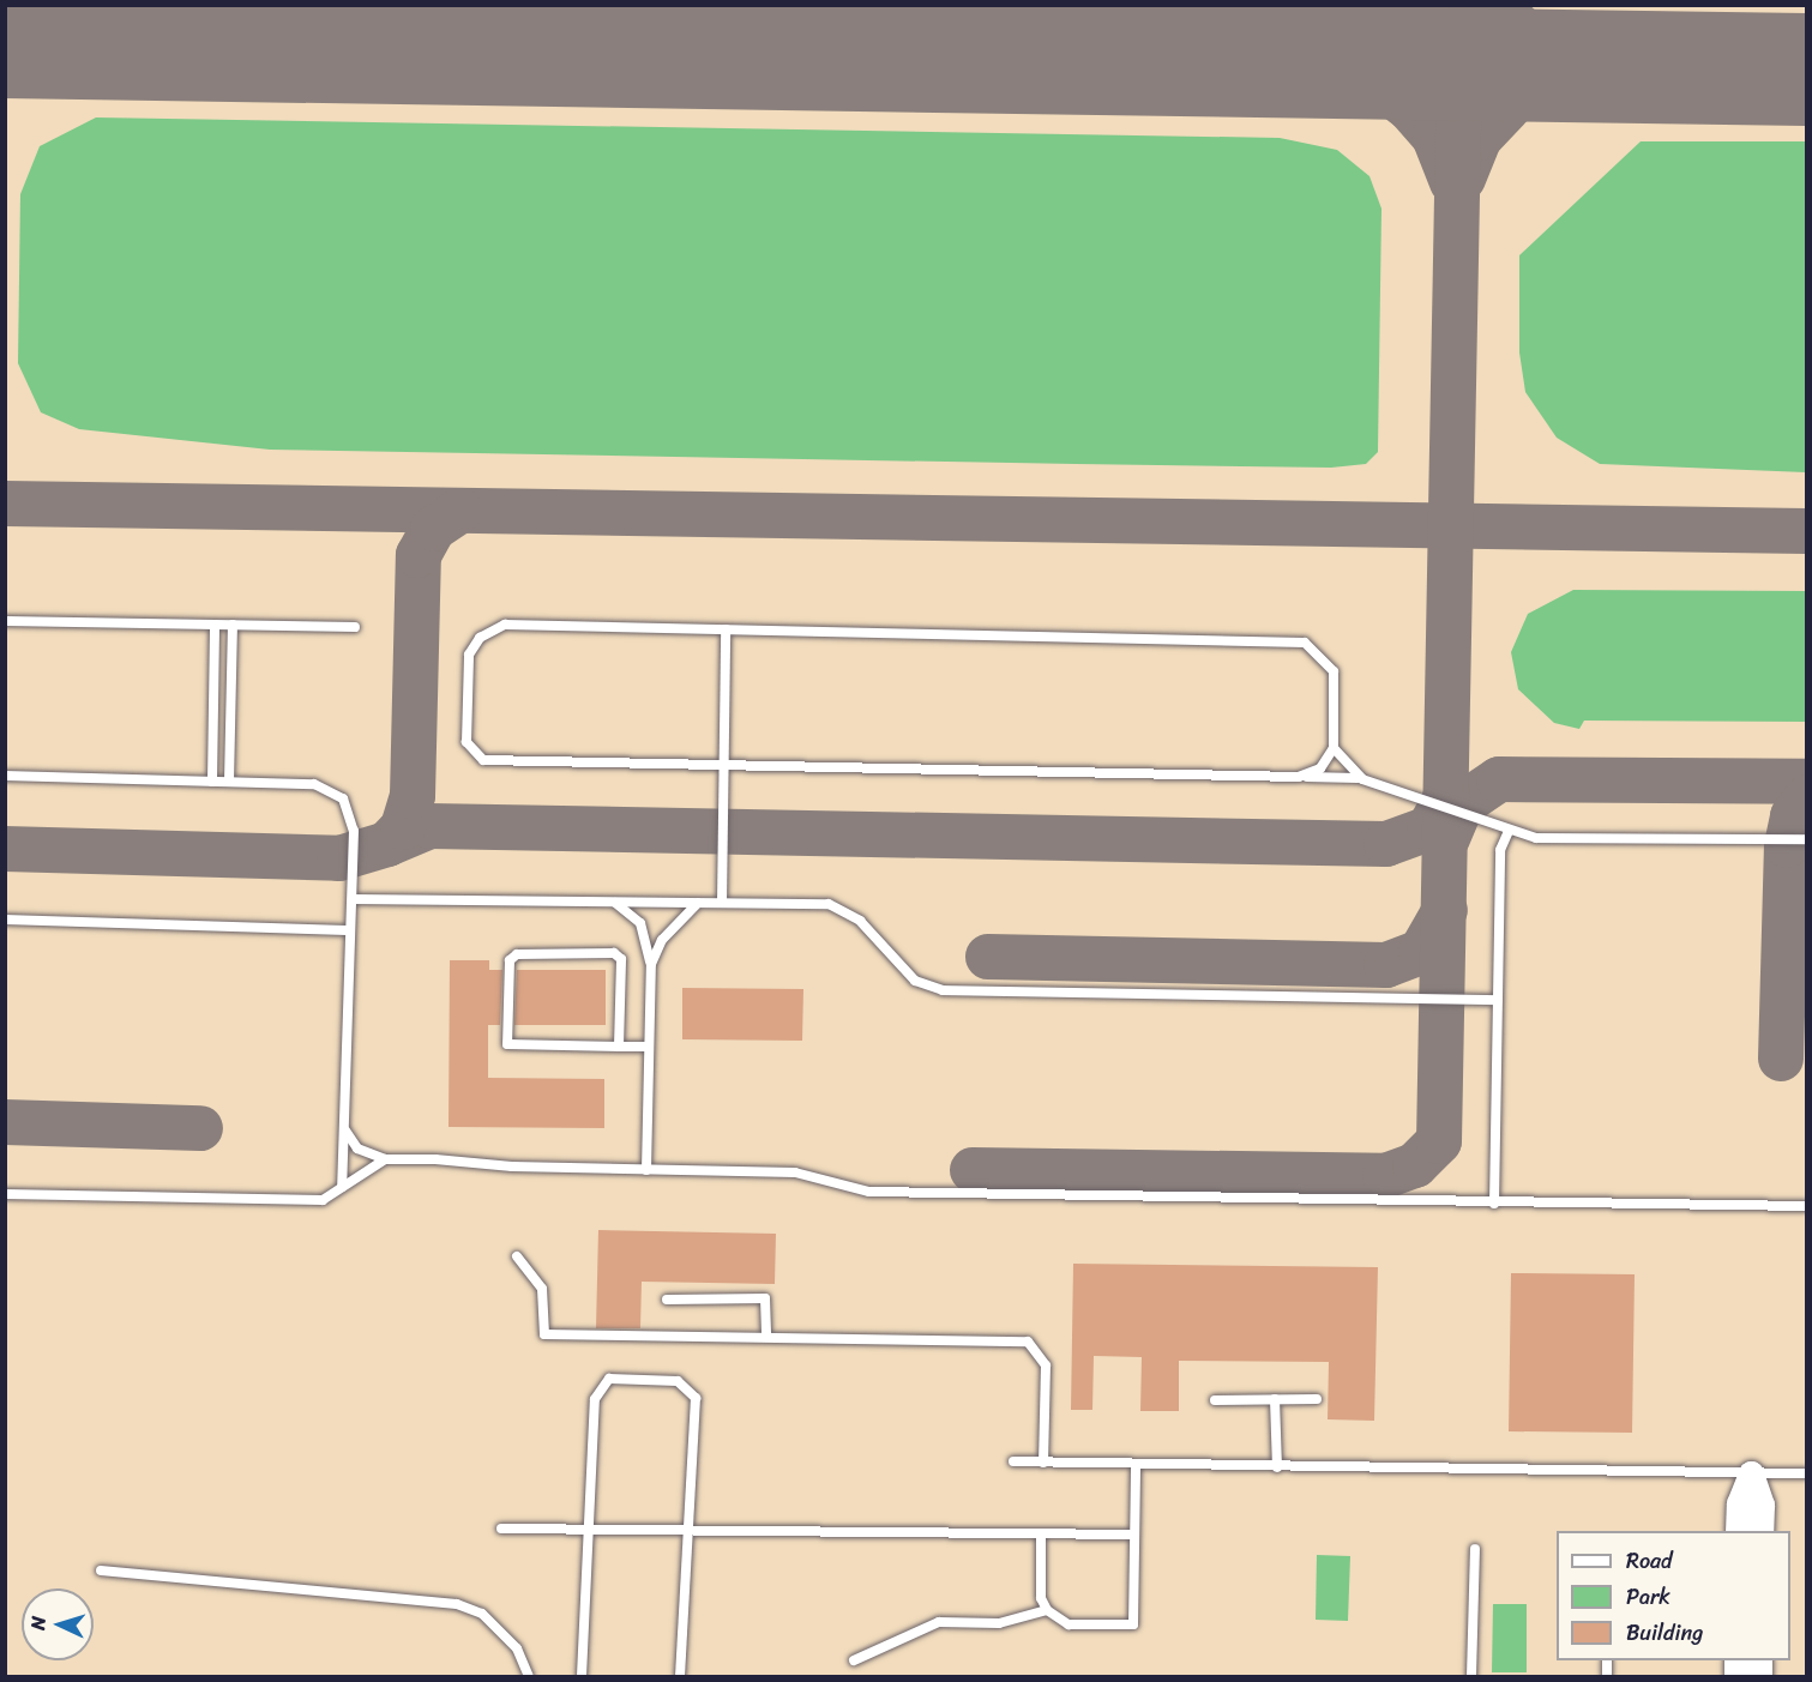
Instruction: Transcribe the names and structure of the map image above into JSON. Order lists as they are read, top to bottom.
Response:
{
  "legend": ["Road", "Park", "Building"],
  "north": "left"
}
